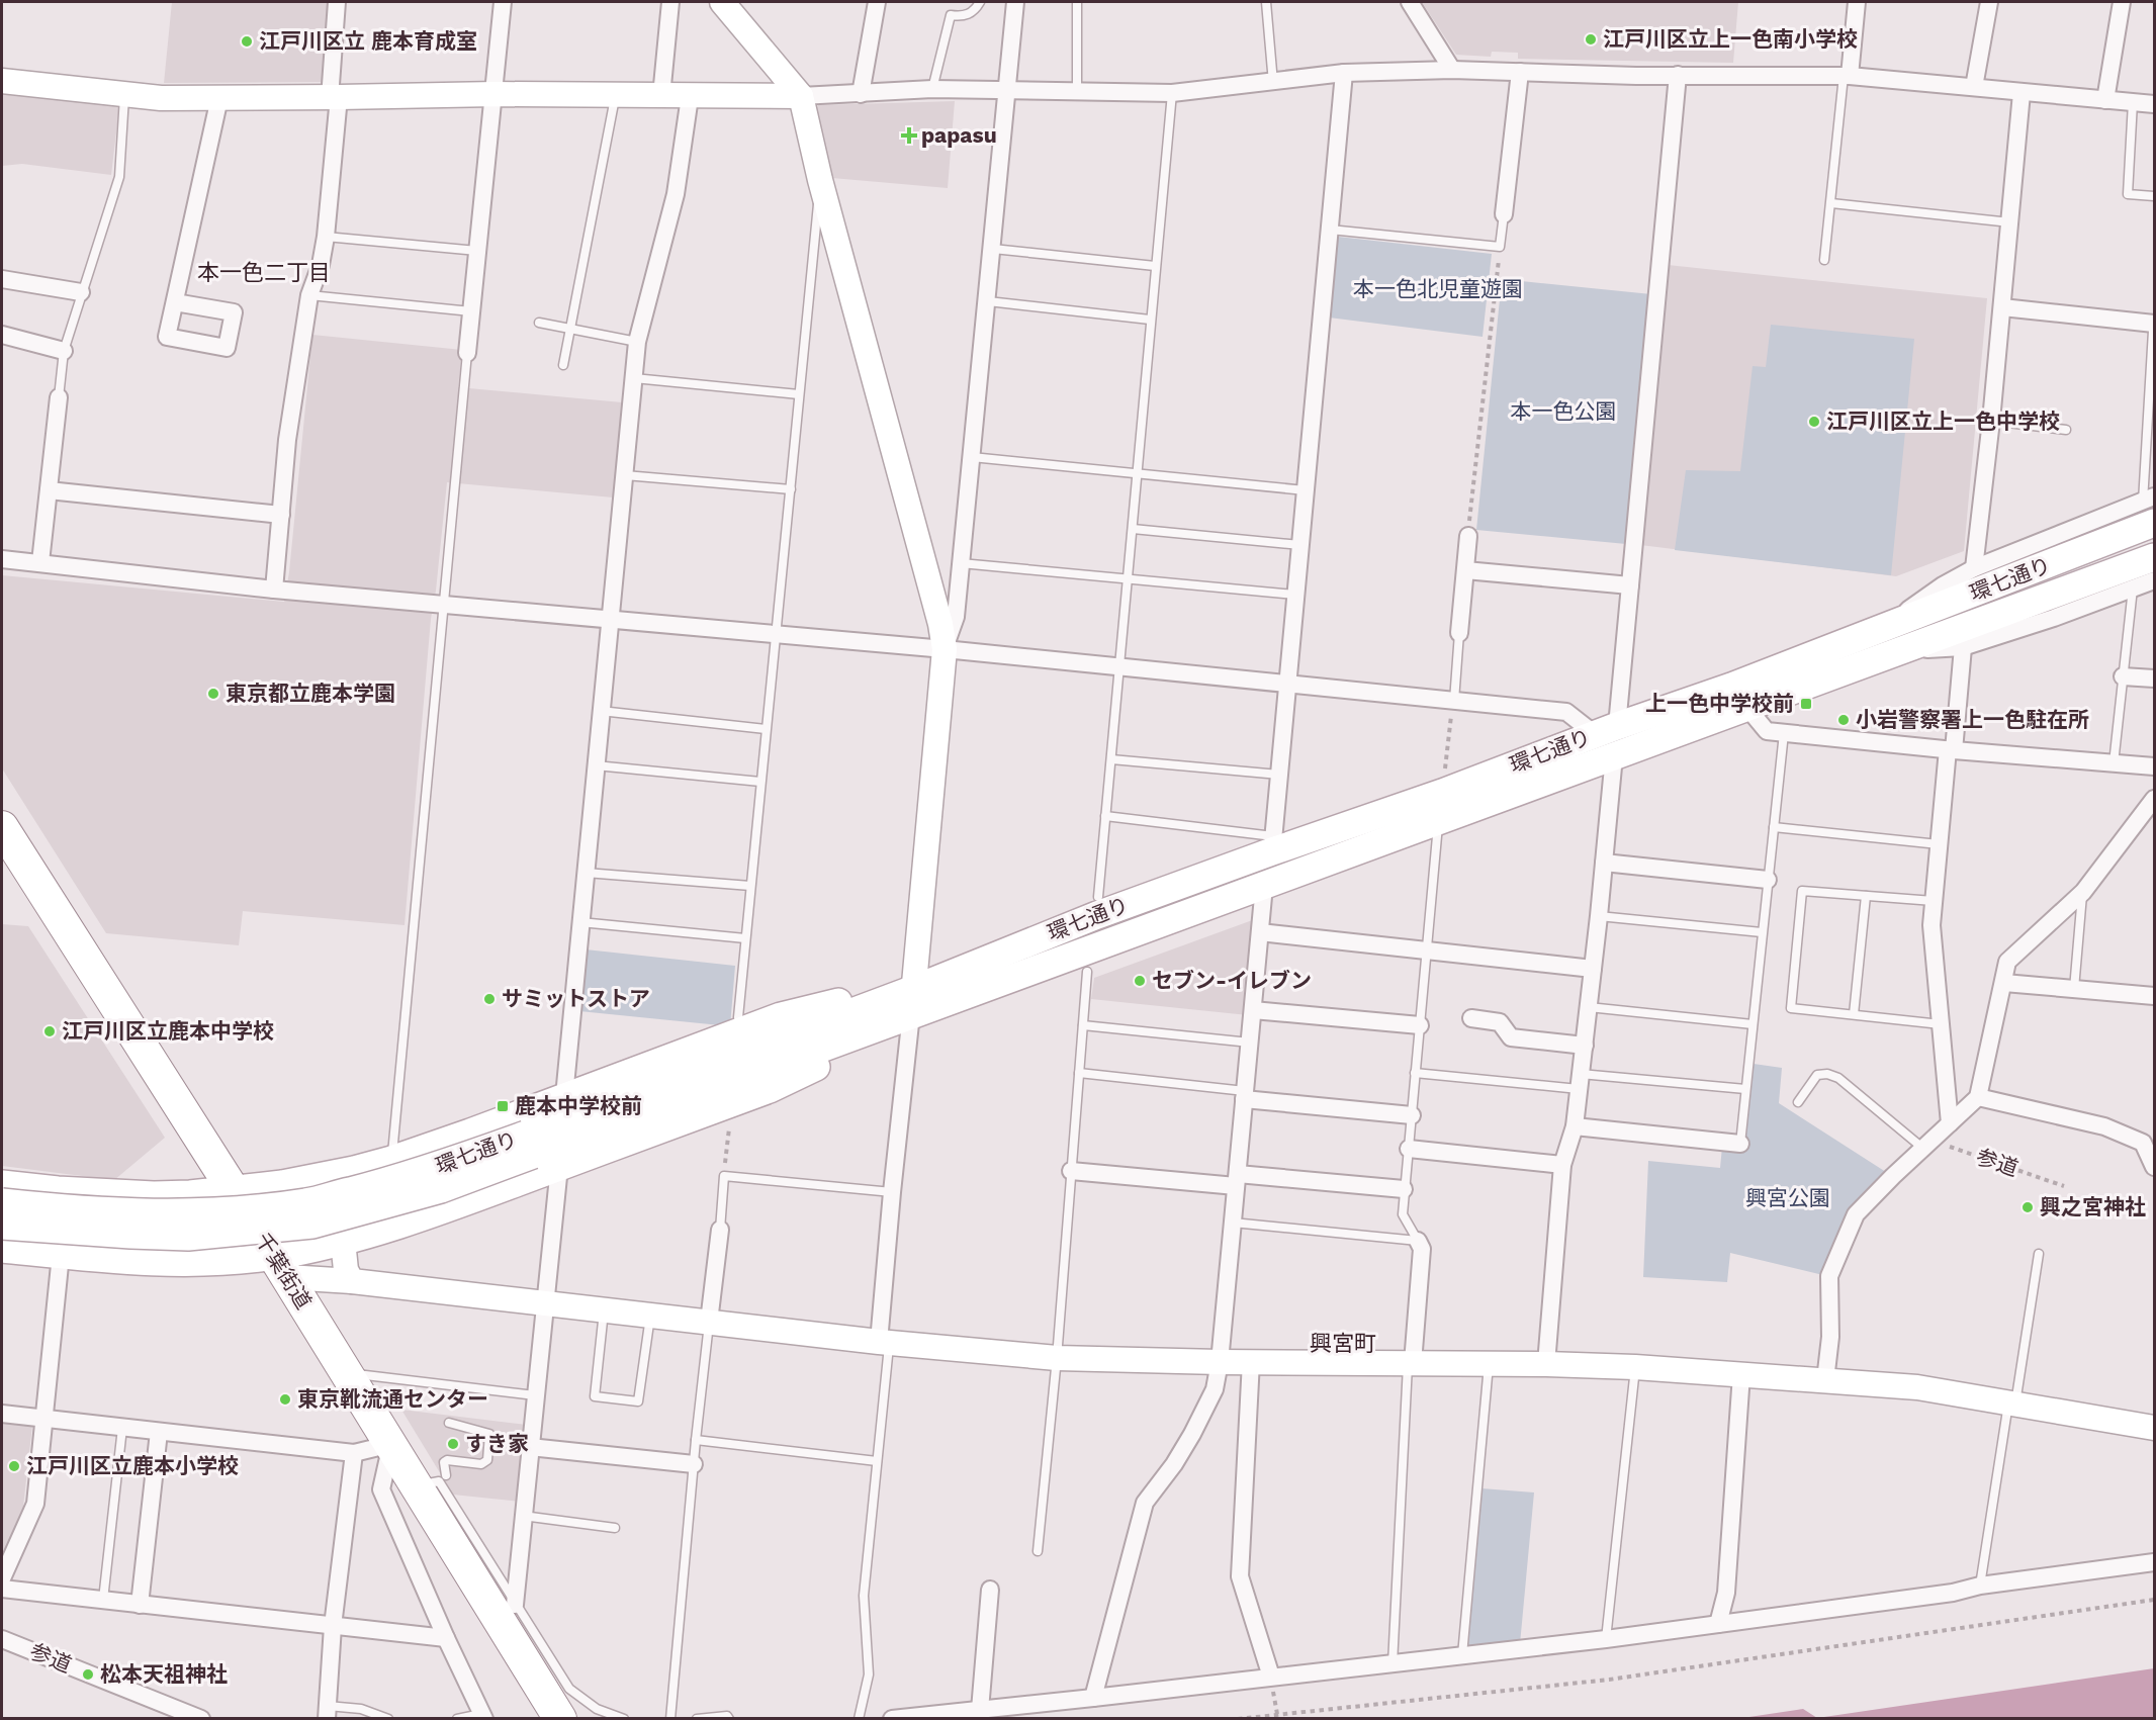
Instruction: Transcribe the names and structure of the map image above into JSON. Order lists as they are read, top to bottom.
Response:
{
  "streets": {
    "highway": ["千葉街道"],
    "main road": ["環七通り"],
    "street": ["参道"]
  },
  "districts": ["本一色二丁目", "興宮町"],
  "parks": ["本一色北児童遊園", "本一色公園", "興宮公園"],
  "places": {
    "other": [
      "江戸川区立上一色南小学校",
      "江戸川区立 鹿本育成室",
      "江戸川区立上一色中学校",
      "東京都立鹿本学園",
      "小岩警察署上一色駐在所",
      "セブン-イレブン",
      "サミットストア",
      "江戸川区立鹿本中学校",
      "興之宮神社",
      "東京靴流通センター",
      "すき家",
      "江戸川区立鹿本小学校",
      "松本天祖神社"
    ],
    "health": ["papasu"],
    "transit": ["上一色中学校前", "鹿本中学校前"]
  }
}
